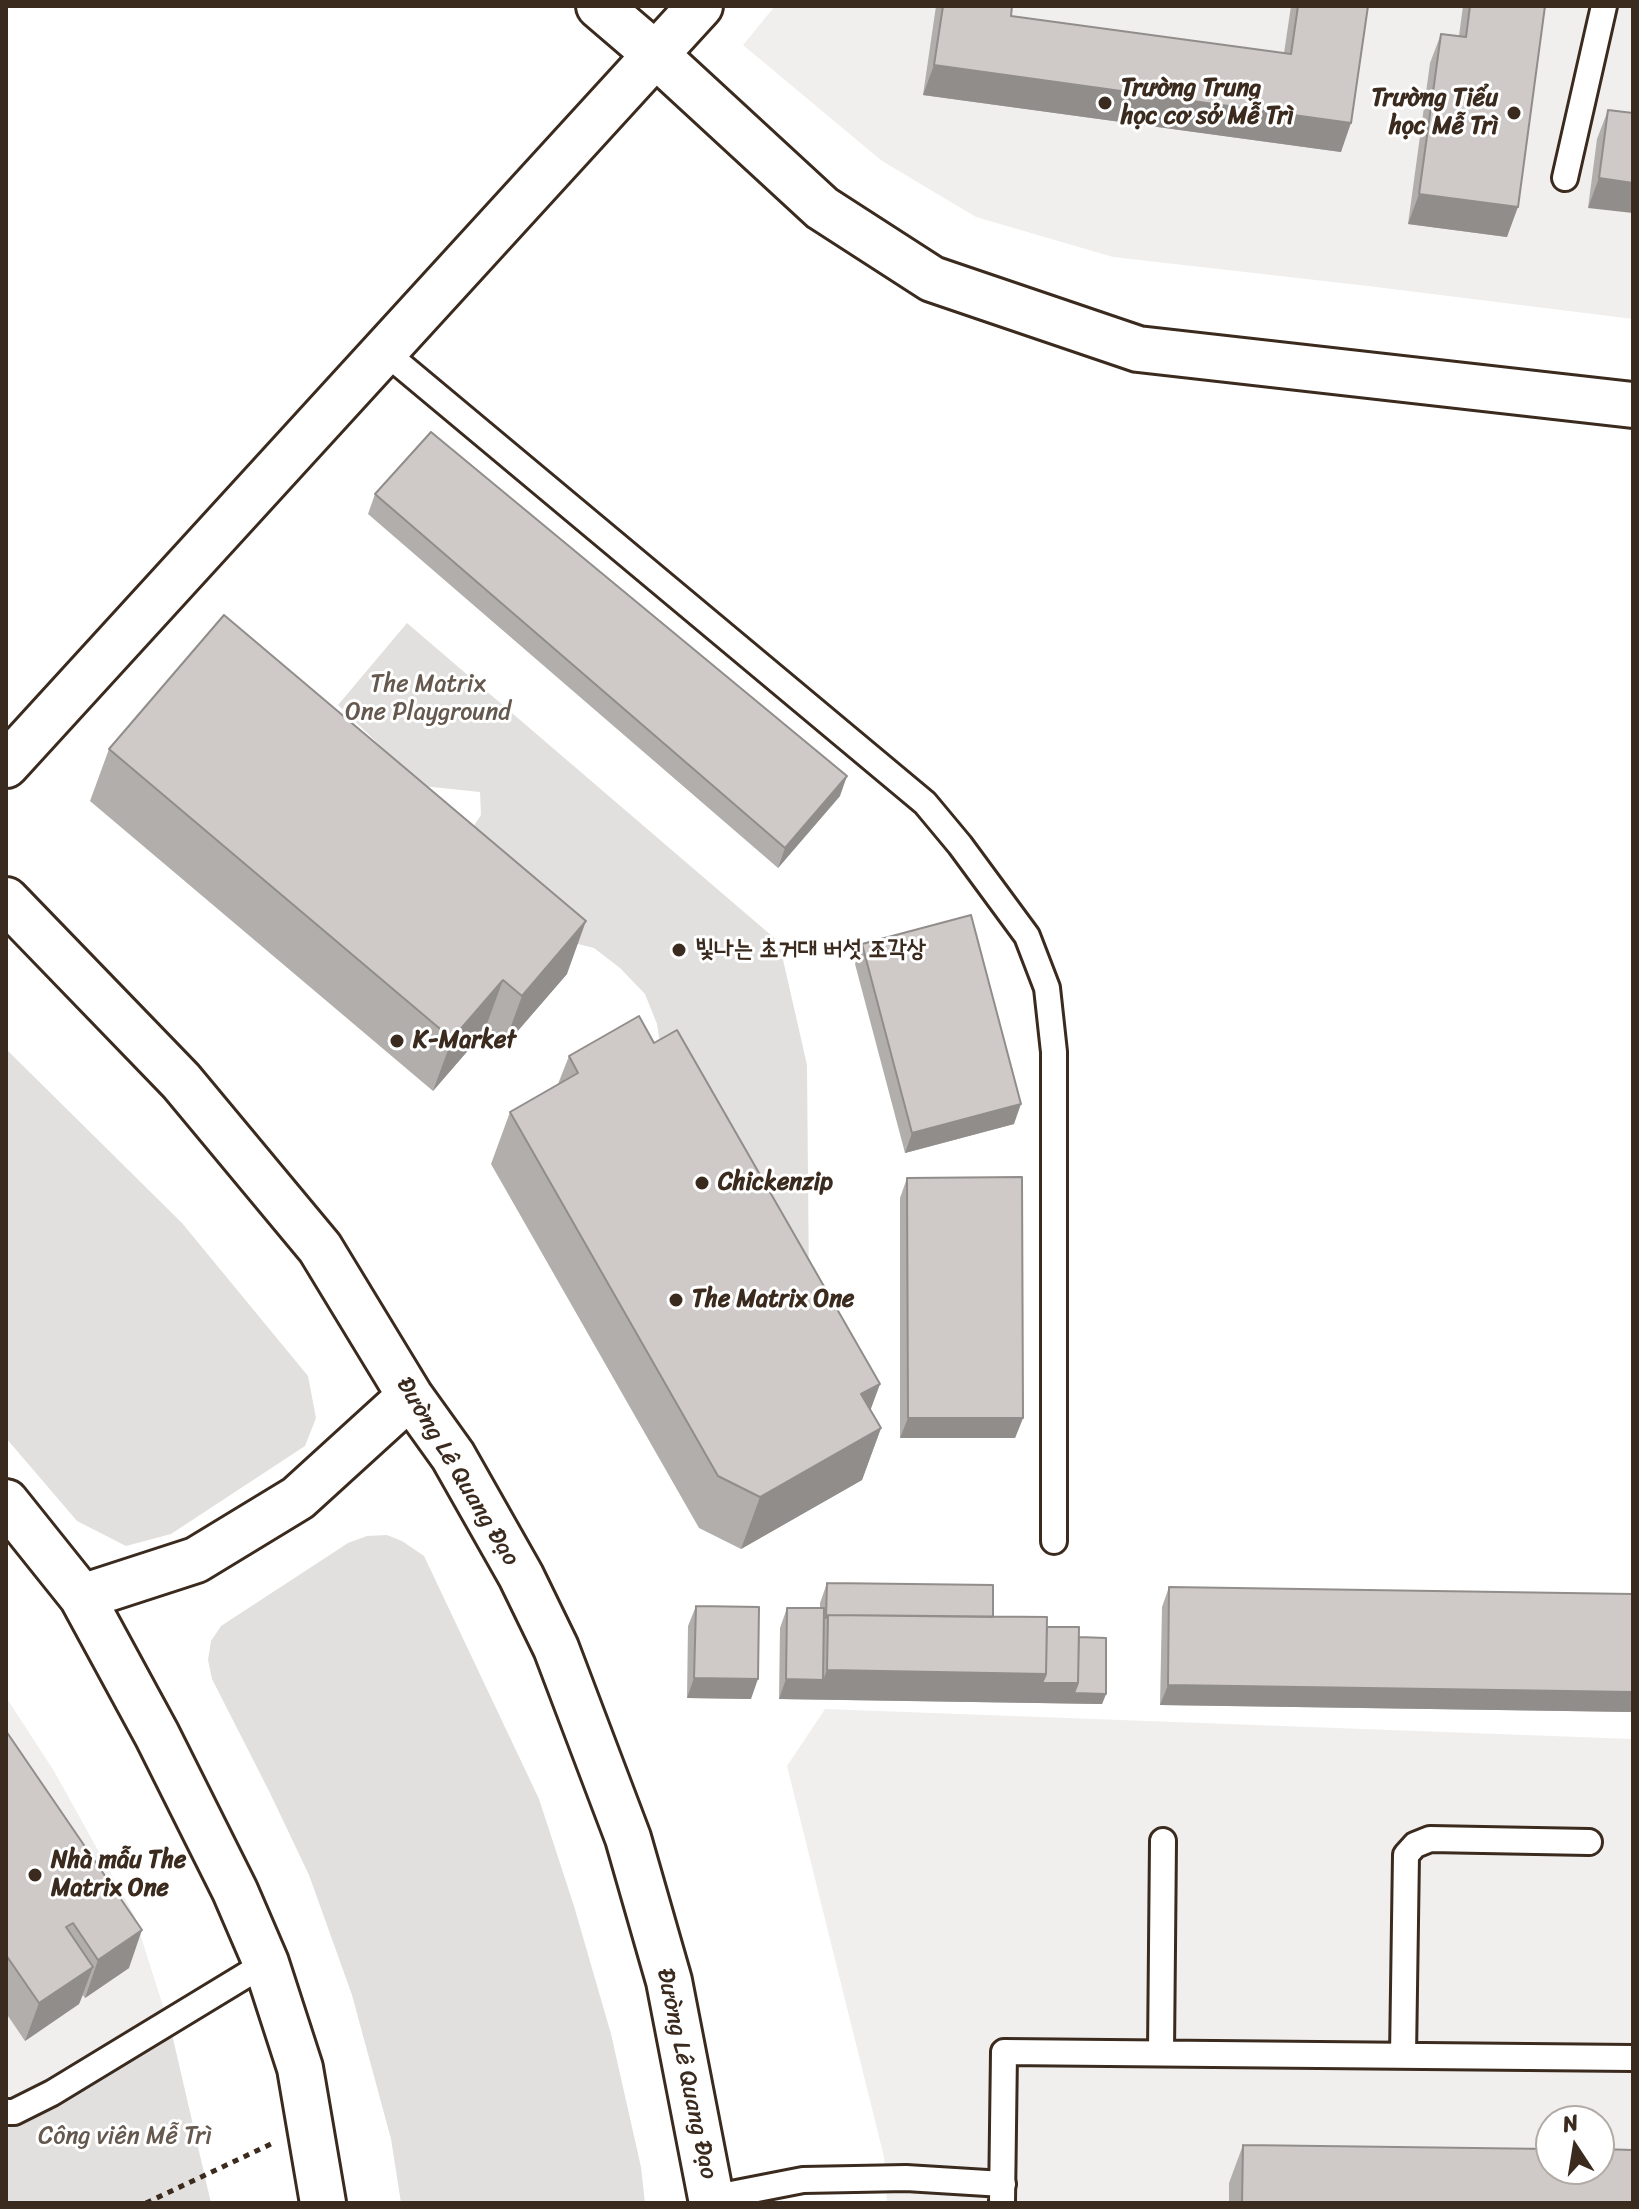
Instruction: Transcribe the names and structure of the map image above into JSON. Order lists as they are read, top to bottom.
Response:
{
  "streets": {
    "main road": ["Đường Lê Quang Đạo"]
  },
  "parks": ["The Matrix One Playground", "Công viên Mễ Trì"],
  "places": [
    "Trường Trung học cơ sở Mễ Trì",
    "Trường Tiểu học Mễ Trì",
    "빛나는 초거대 버섯 조각상",
    "K-Market",
    "Chickenzip",
    "The Matrix One",
    "Nhà mẫu The Matrix One"
  ],
  "north": "top"
}
